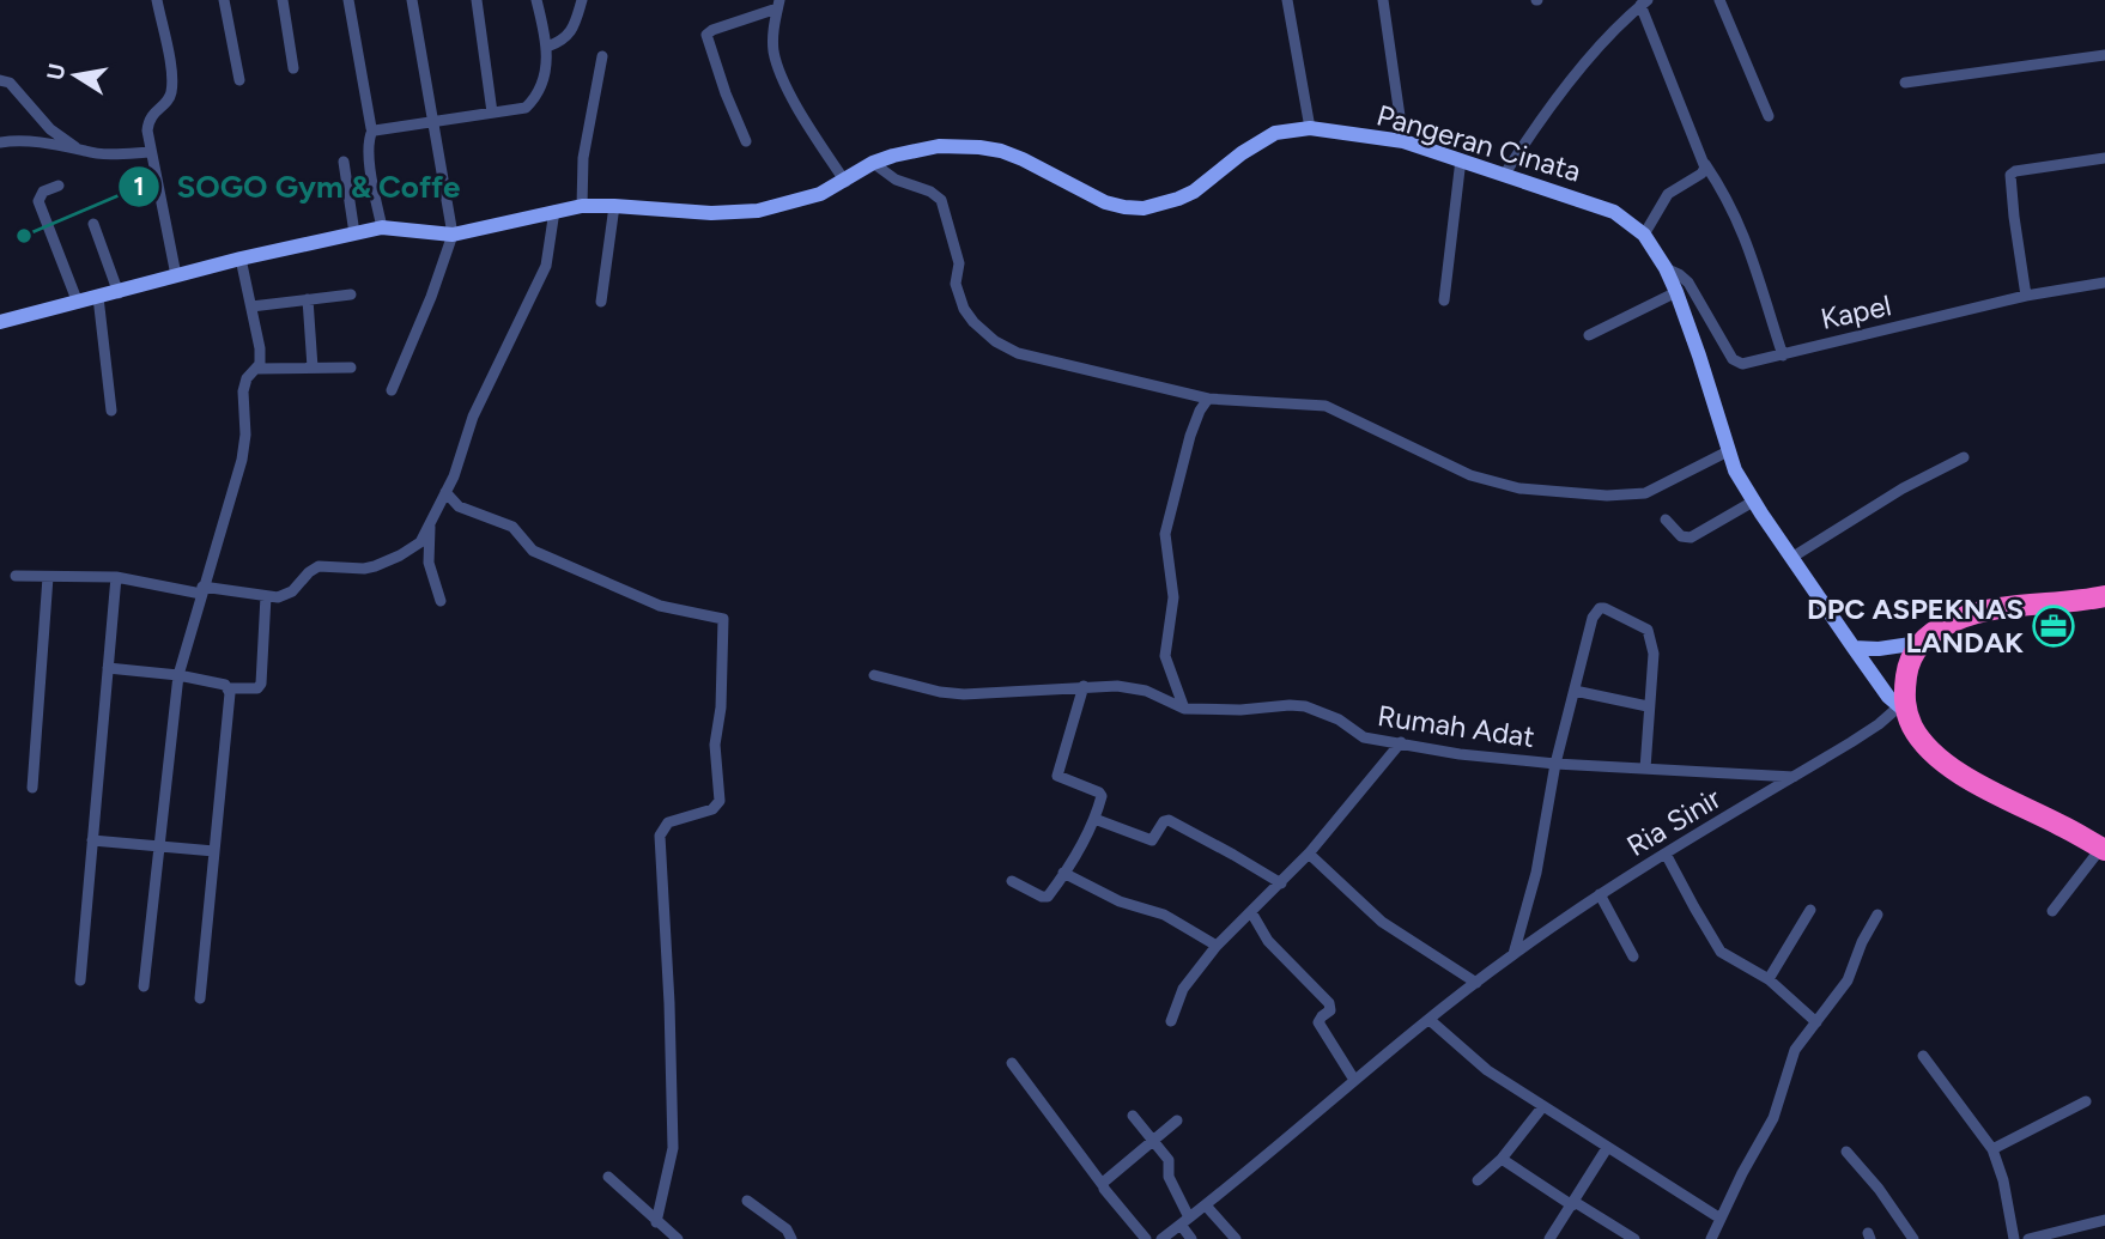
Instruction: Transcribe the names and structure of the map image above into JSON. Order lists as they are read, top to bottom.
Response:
{
  "streets": {
    "street": [
      "Pangeran Cinata",
      "Kapel",
      "Rumah Adat",
      "Ria Sinir"
    ]
  },
  "crossings": [
    ["Pangeran Cinata", "Kapel"],
    ["Pangeran Cinata", "Ria Sinir"],
    ["Rumah Adat", "Ria Sinir"]
  ],
  "places": {
    "other": ["SOGO Gym & Coffe"],
    "office": ["DPC ASPEKNAS LANDAK"]
  },
  "north": "left"
}
